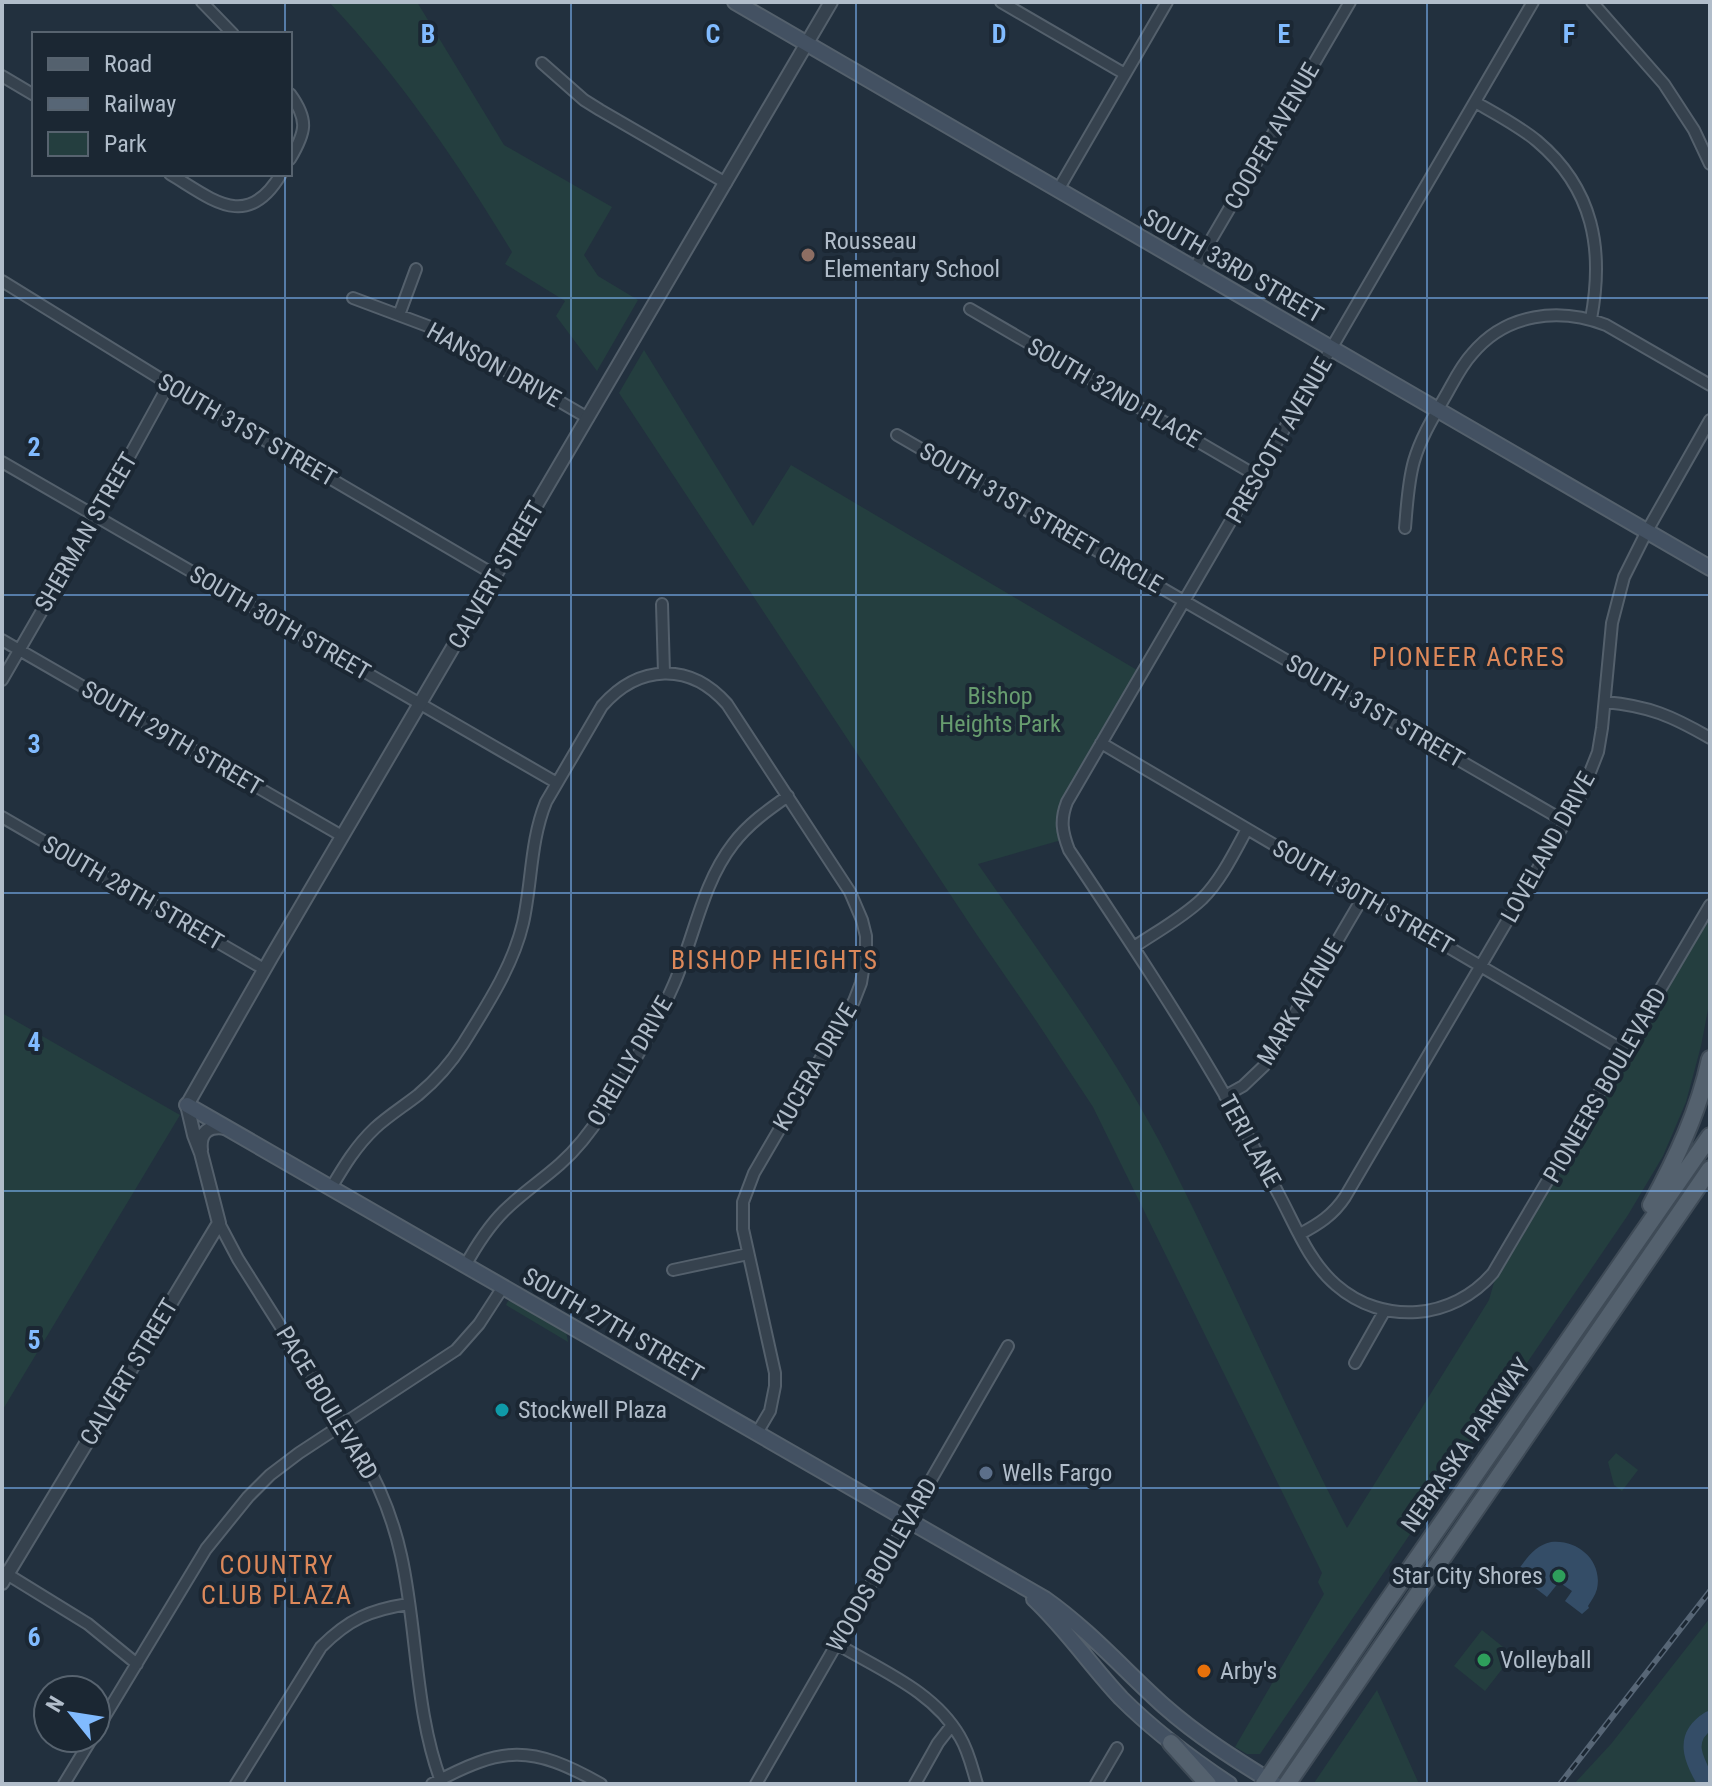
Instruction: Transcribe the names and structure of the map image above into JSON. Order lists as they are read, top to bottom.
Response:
{
  "streets": {
    "main road": ["SOUTH 33RD STREET", "SOUTH 27TH STREET", "NEBRASKA PARKWAY"],
    "street": [
      "COOPER AVENUE",
      "HANSON DRIVE",
      "SOUTH 32ND PLACE",
      "SOUTH 31ST STREET",
      "PRESCOTT AVENUE",
      "SOUTH 31ST STREET CIRCLE",
      "SHERMAN STREET",
      "CALVERT STREET",
      "SOUTH 30TH STREET",
      "SOUTH 29TH STREET",
      "LOVELAND DRIVE",
      "SOUTH 28TH STREET",
      "MARK AVENUE",
      "O'REILLY DRIVE",
      "KUCERA DRIVE",
      "PIONEERS BOULEVARD",
      "TERI LANE",
      "PACE BOULEVARD",
      "WOODS BOULEVARD"
    ]
  },
  "crossings": [
    ["COOPER AVENUE", "SOUTH 33RD STREET"],
    ["SOUTH 33RD STREET", "PRESCOTT AVENUE"],
    ["SOUTH 33RD STREET", "CALVERT STREET"],
    ["SOUTH 33RD STREET", "LOVELAND DRIVE"],
    ["HANSON DRIVE", "CALVERT STREET"],
    ["SOUTH 32ND PLACE", "PRESCOTT AVENUE"],
    ["SOUTH 31ST STREET", "PRESCOTT AVENUE"],
    ["SOUTH 31ST STREET", "SOUTH 31ST STREET CIRCLE"],
    ["SOUTH 31ST STREET", "SHERMAN STREET"],
    ["SOUTH 31ST STREET", "CALVERT STREET"],
    ["SOUTH 31ST STREET", "LOVELAND DRIVE"],
    ["PRESCOTT AVENUE", "SOUTH 31ST STREET CIRCLE"],
    ["PRESCOTT AVENUE", "SOUTH 30TH STREET"],
    ["PRESCOTT AVENUE", "TERI LANE"],
    ["SHERMAN STREET", "SOUTH 30TH STREET"],
    ["SHERMAN STREET", "SOUTH 29TH STREET"],
    ["CALVERT STREET", "SOUTH 30TH STREET"],
    ["CALVERT STREET", "SOUTH 29TH STREET"],
    ["CALVERT STREET", "SOUTH 28TH STREET"],
    ["CALVERT STREET", "SOUTH 27TH STREET"],
    ["CALVERT STREET", "PACE BOULEVARD"],
    ["SOUTH 30TH STREET", "LOVELAND DRIVE"],
    ["SOUTH 30TH STREET", "MARK AVENUE"],
    ["SOUTH 30TH STREET", "PIONEERS BOULEVARD"],
    ["LOVELAND DRIVE", "TERI LANE"],
    ["MARK AVENUE", "TERI LANE"],
    ["O'REILLY DRIVE", "KUCERA DRIVE"],
    ["O'REILLY DRIVE", "SOUTH 27TH STREET"],
    ["KUCERA DRIVE", "SOUTH 27TH STREET"],
    ["PIONEERS BOULEVARD", "TERI LANE"],
    ["SOUTH 27TH STREET", "NEBRASKA PARKWAY"],
    ["SOUTH 27TH STREET", "WOODS BOULEVARD"]
  ],
  "districts": ["PIONEER ACRES", "BISHOP HEIGHTS", "COUNTRY CLUB PLAZA"],
  "parks": ["Bishop Heights Park"],
  "places": [
    "Rousseau Elementary School",
    "Stockwell Plaza",
    "Wells Fargo",
    "Star City Shores",
    "Volleyball",
    "Arby's"
  ],
  "legend": ["Road", "Railway", "Park"],
  "north": "top left",
  "grid": {
    "columns": [
      "B",
      "C",
      "D",
      "E",
      "F"
    ],
    "rows": [
      "2",
      "3",
      "4",
      "5",
      "6"
    ]
  }
}
